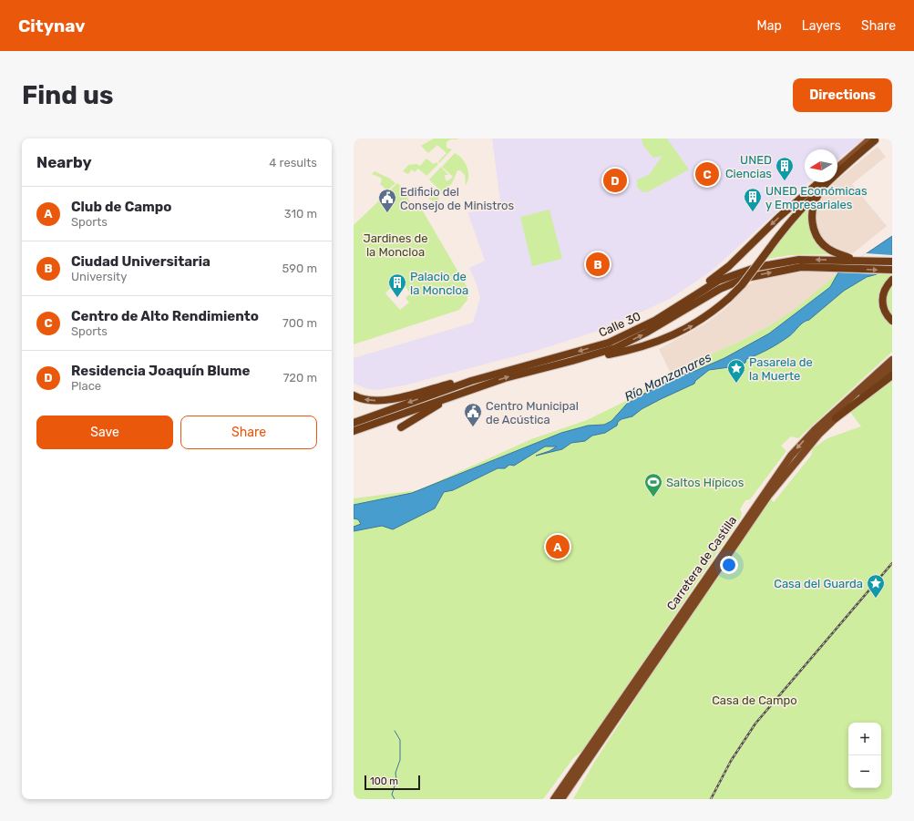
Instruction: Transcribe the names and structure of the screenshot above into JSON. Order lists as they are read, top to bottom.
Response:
{
  "streets": {
    "highway": ["Calle 30", "Carretera de Castilla"]
  },
  "water": ["Río Manzanares"],
  "parks": ["Jardines de la Moncloa", "Casa de Campo"],
  "places": {
    "building": ["UNED Ciencias", "UNED Económicas y Empresariales", "Palacio de la Moncloa"],
    "public building": ["Edificio del Consejo de Ministros", "Centro Municipal de Acústica"],
    "place": ["Pasarela de la Muerte", "Casa del Guarda"],
    "sports": ["Saltos Hípicos"]
  },
  "scale_bar": "100 m",
  "north": "left",
  "page": {
    "header": "Citynav",
    "nav": ["Map", "Layers", "Share"],
    "buttons": [
      "Directions",
      ["Save", "Share"]
    ],
    "title": "Find us",
    "heading": ["Nearby", "4 results"],
    "pins": [
      "C",
      "D",
      "B",
      "A"
    ],
    "list": [
      {
        "mark": "A",
        "name": "Club de Campo",
        "note": "Sports",
        "value": "310 m"
      },
      {
        "mark": "B",
        "name": "Ciudad Universitaria",
        "note": "University",
        "value": "590 m"
      },
      {
        "mark": "C",
        "name": "Centro de Alto Rendimiento",
        "note": "Sports",
        "value": "700 m"
      },
      {
        "mark": "D",
        "name": "Residencia Joaquín Blume",
        "note": "Place",
        "value": "720 m"
      }
    ],
    "map_buttons": ["+", "−"],
    "scale": "100 m"
  }
}
